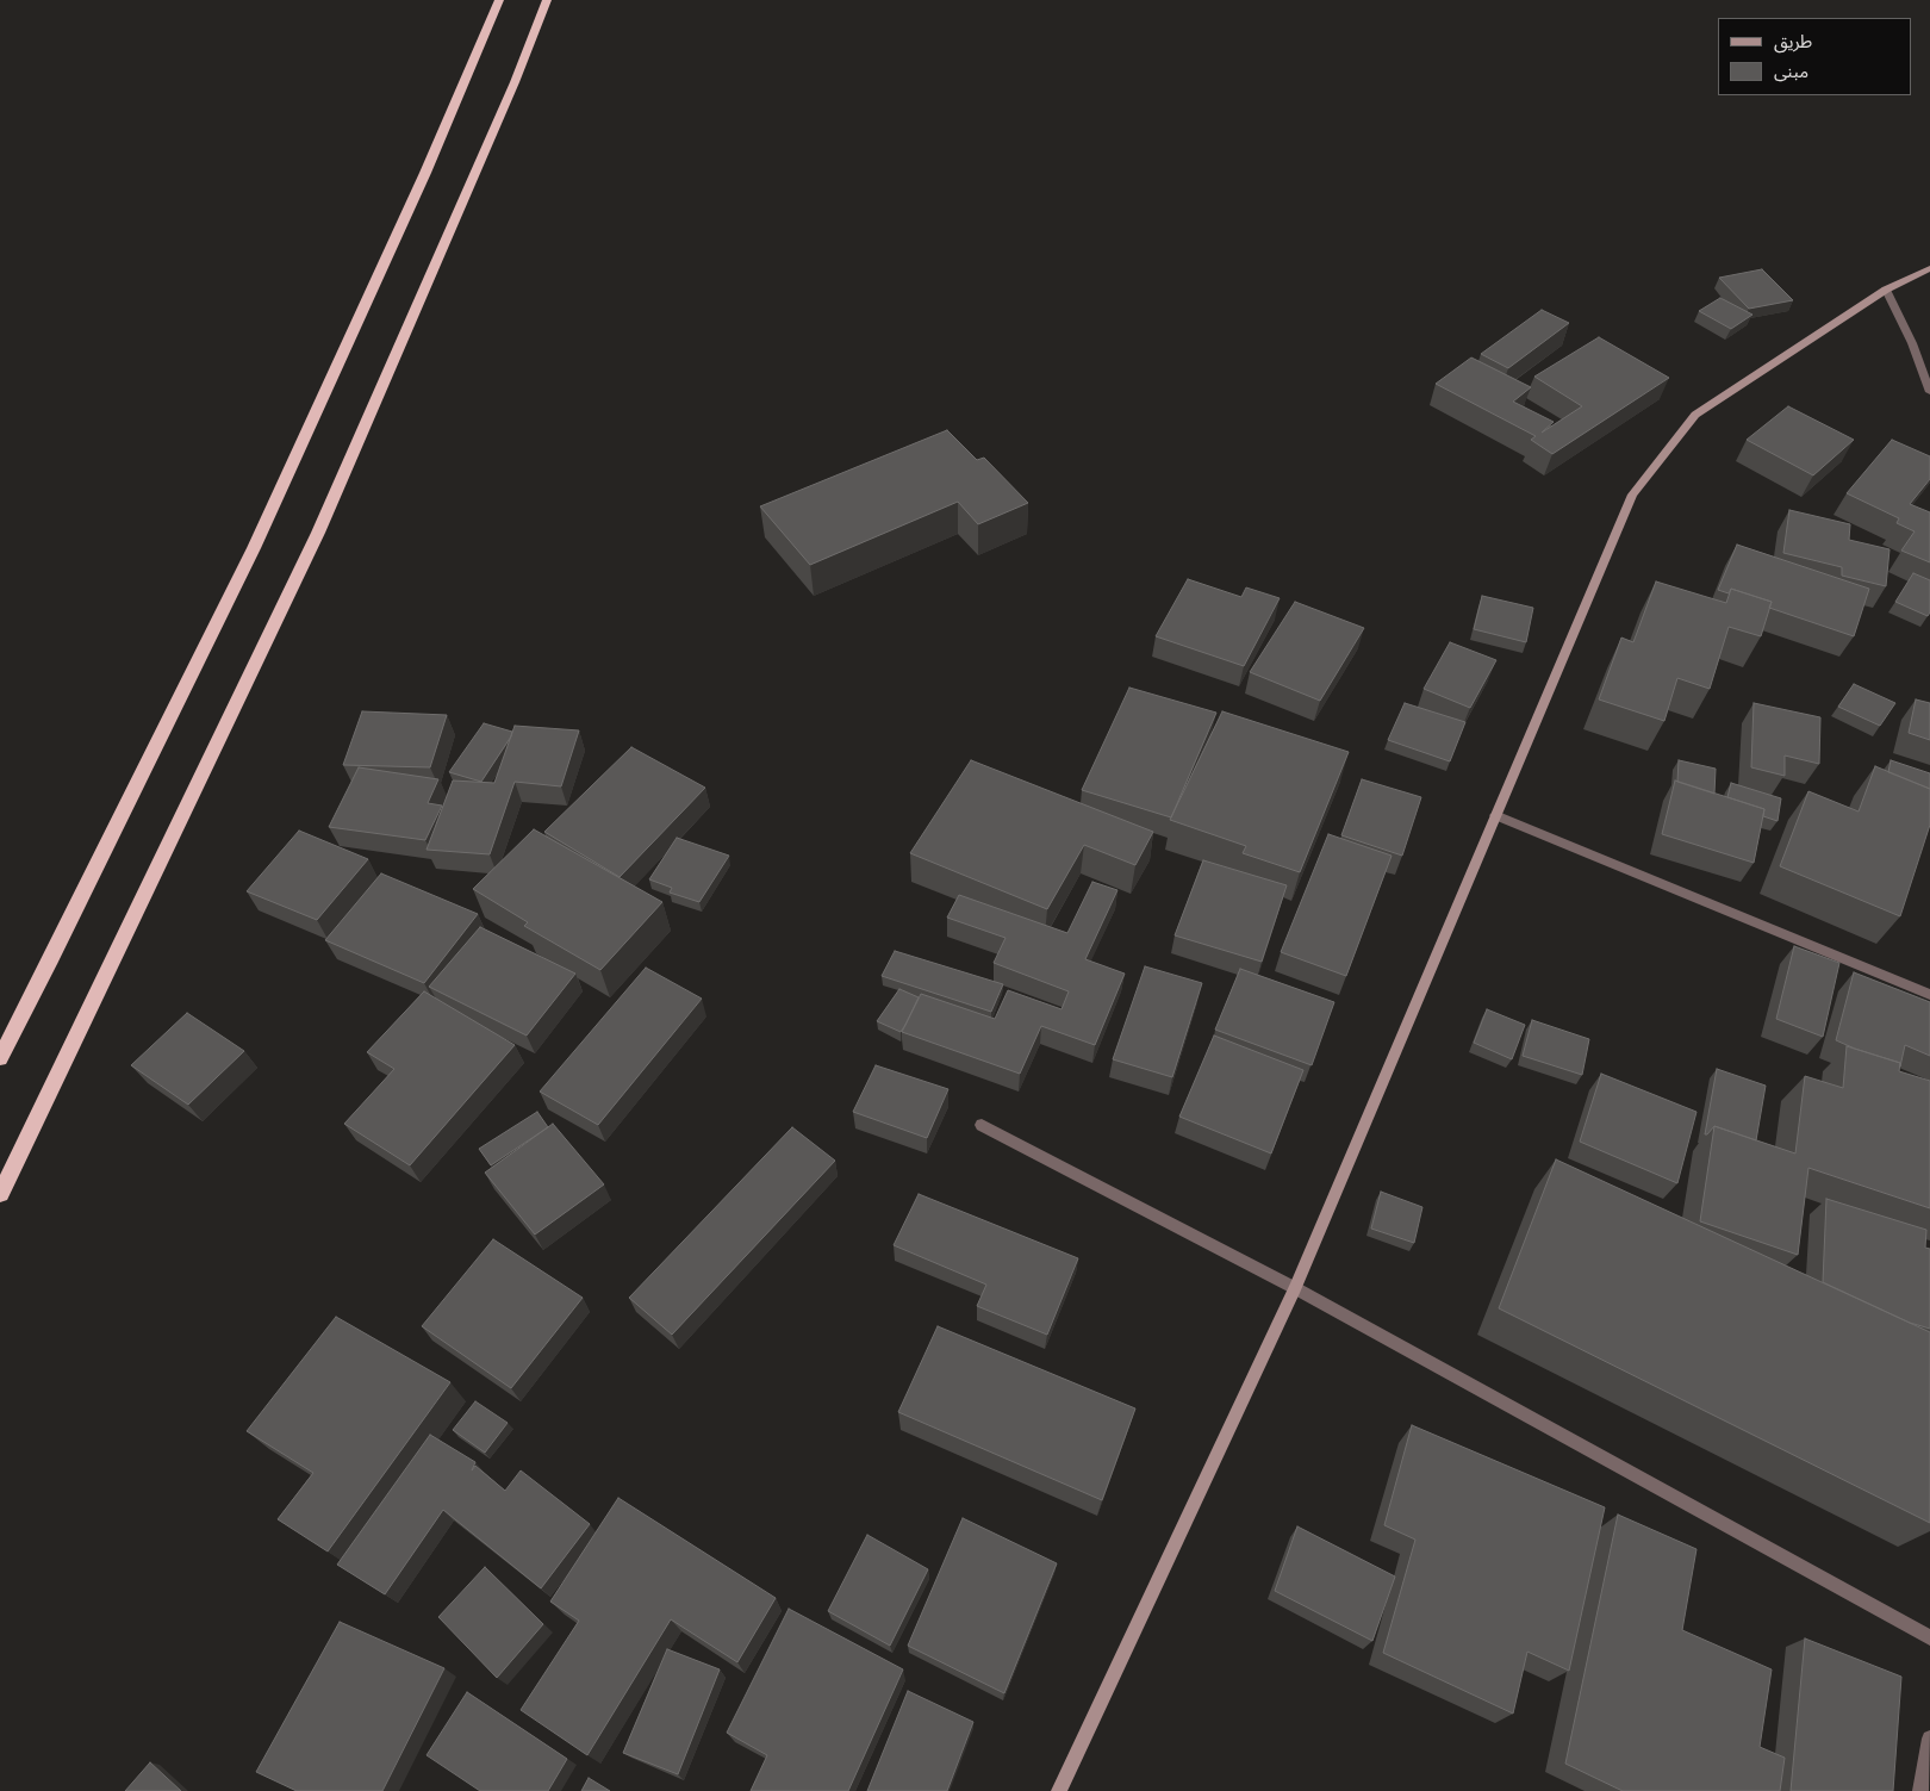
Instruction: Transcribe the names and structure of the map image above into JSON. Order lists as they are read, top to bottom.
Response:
{
  "legend": ["طريق", "مبنى"]
}
